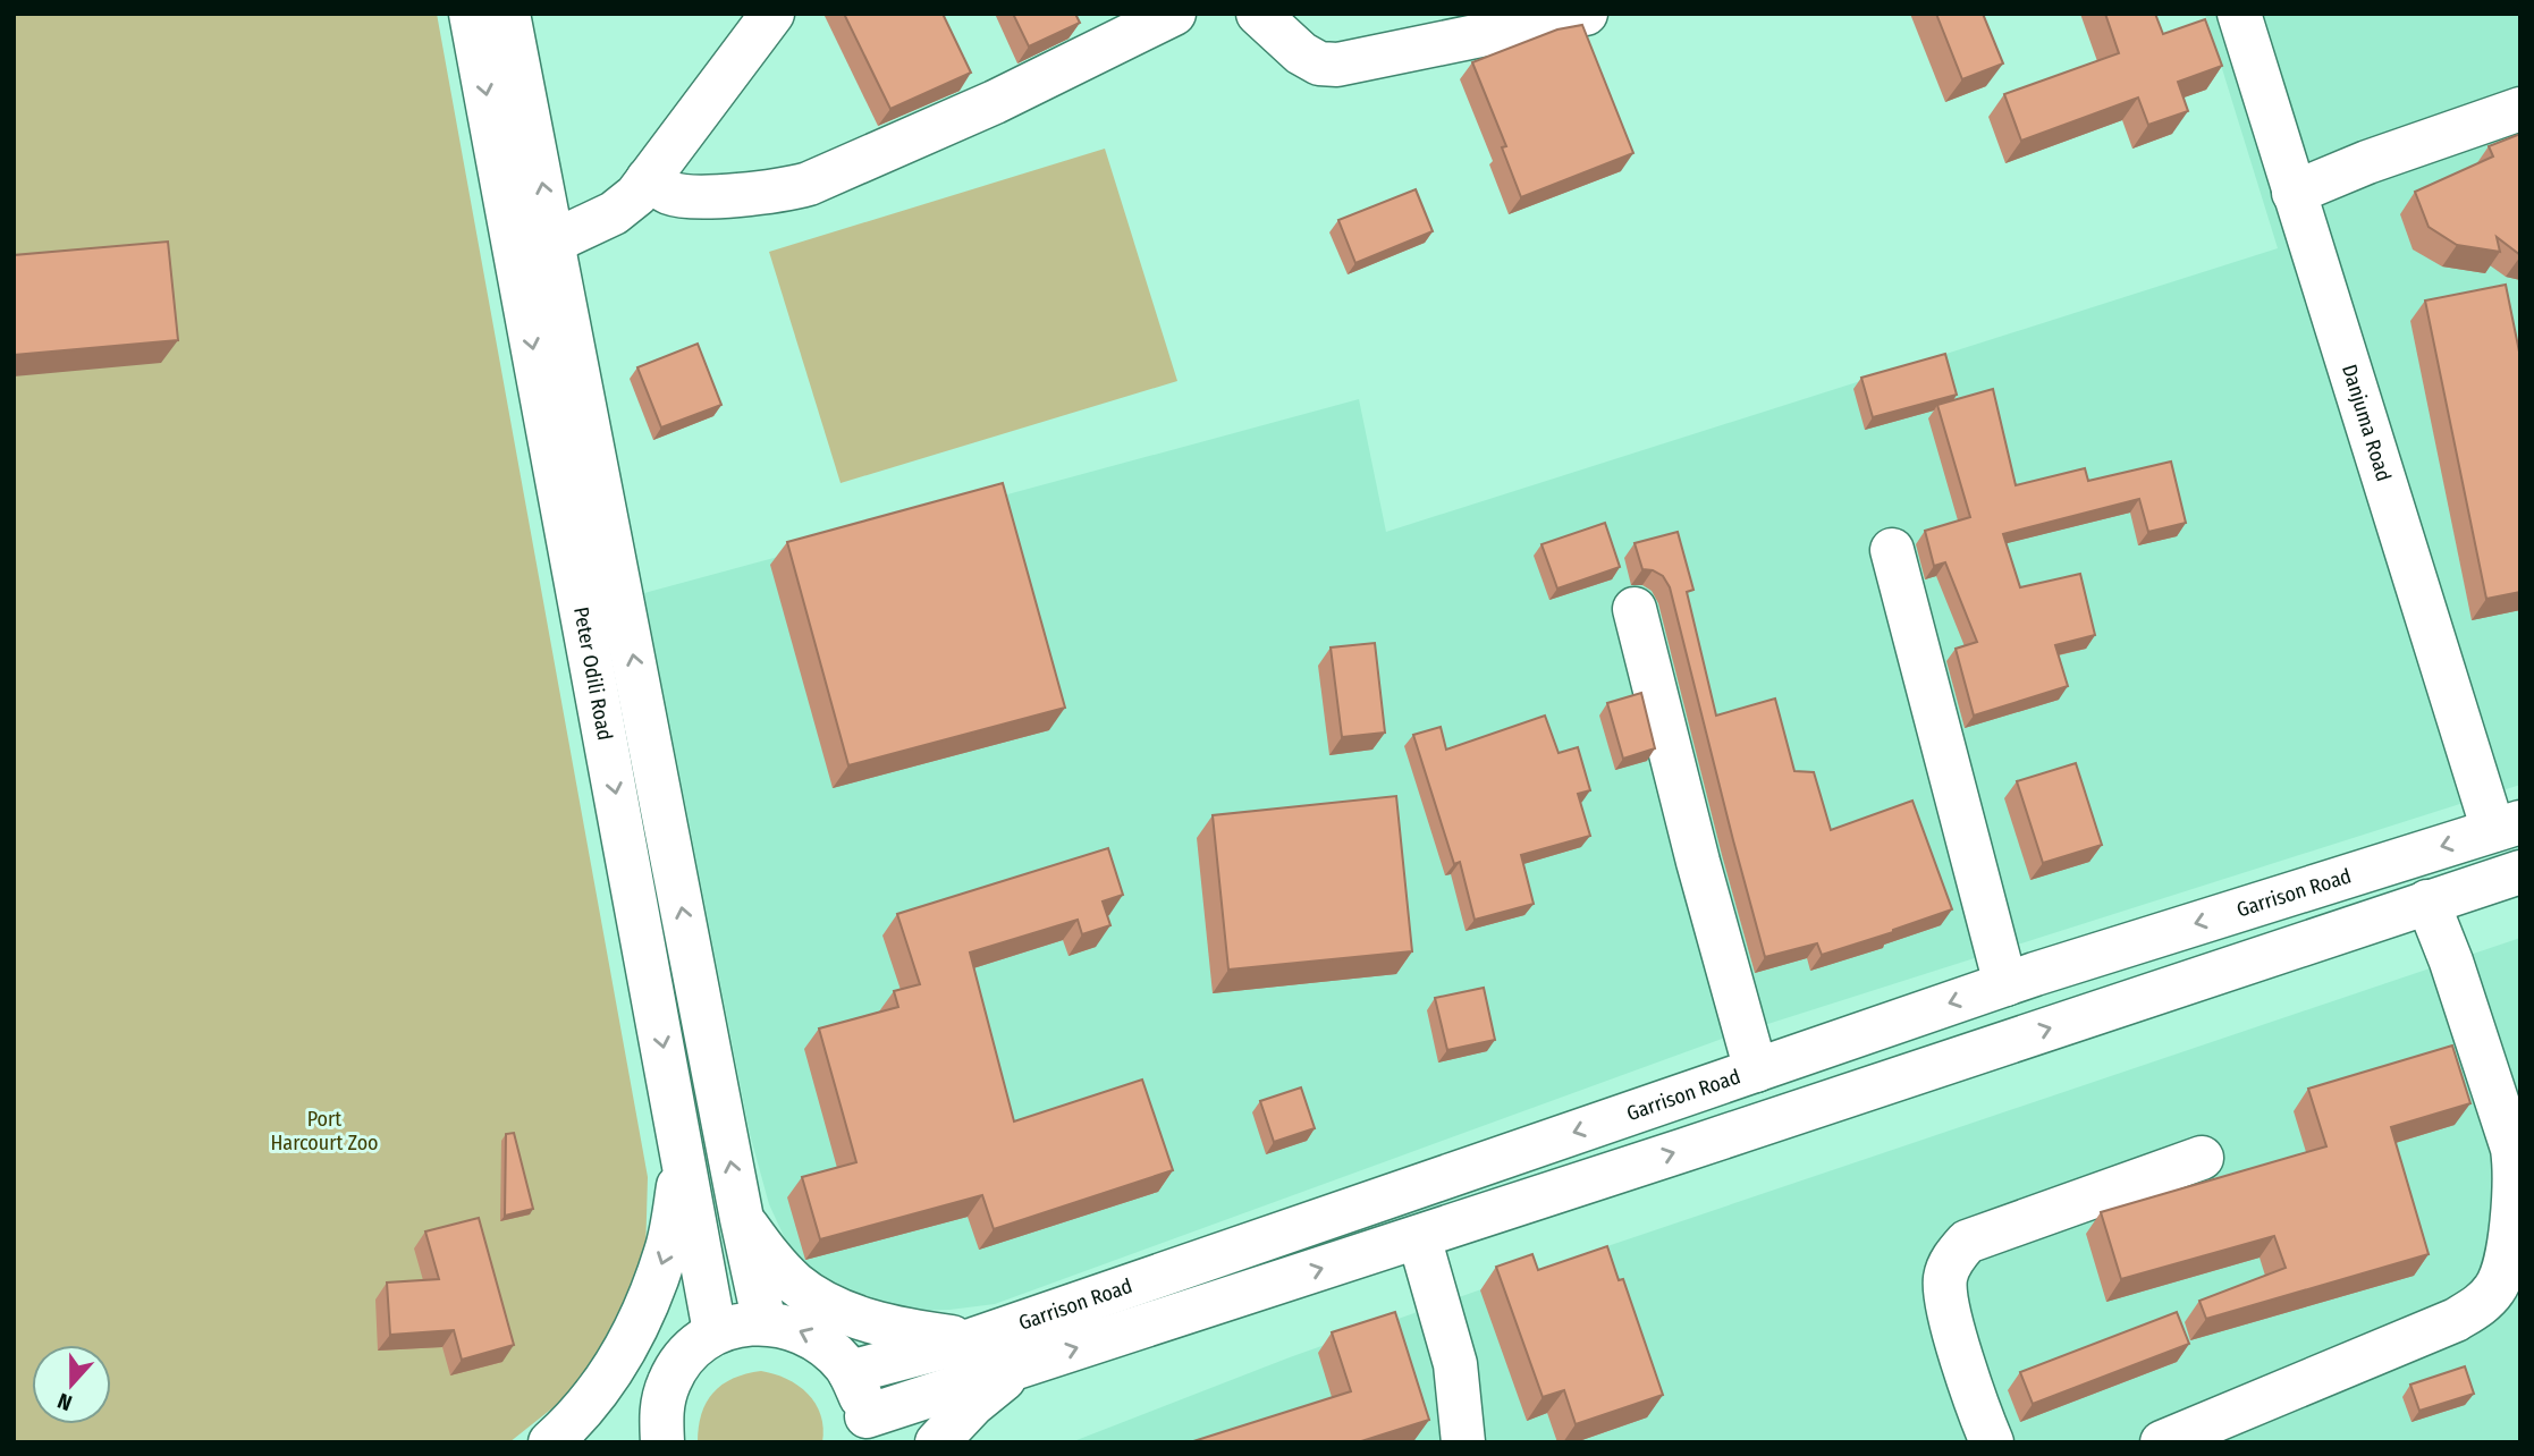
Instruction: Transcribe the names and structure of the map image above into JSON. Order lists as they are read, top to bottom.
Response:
{
  "streets": {
    "main road": ["Danjuma Road", "Peter Odili Road", "Garrison Road"]
  },
  "crossings": [
    ["Danjuma Road", "Garrison Road"]
  ],
  "parks": ["Port Harcourt Zoo"],
  "north": "bottom"
}
